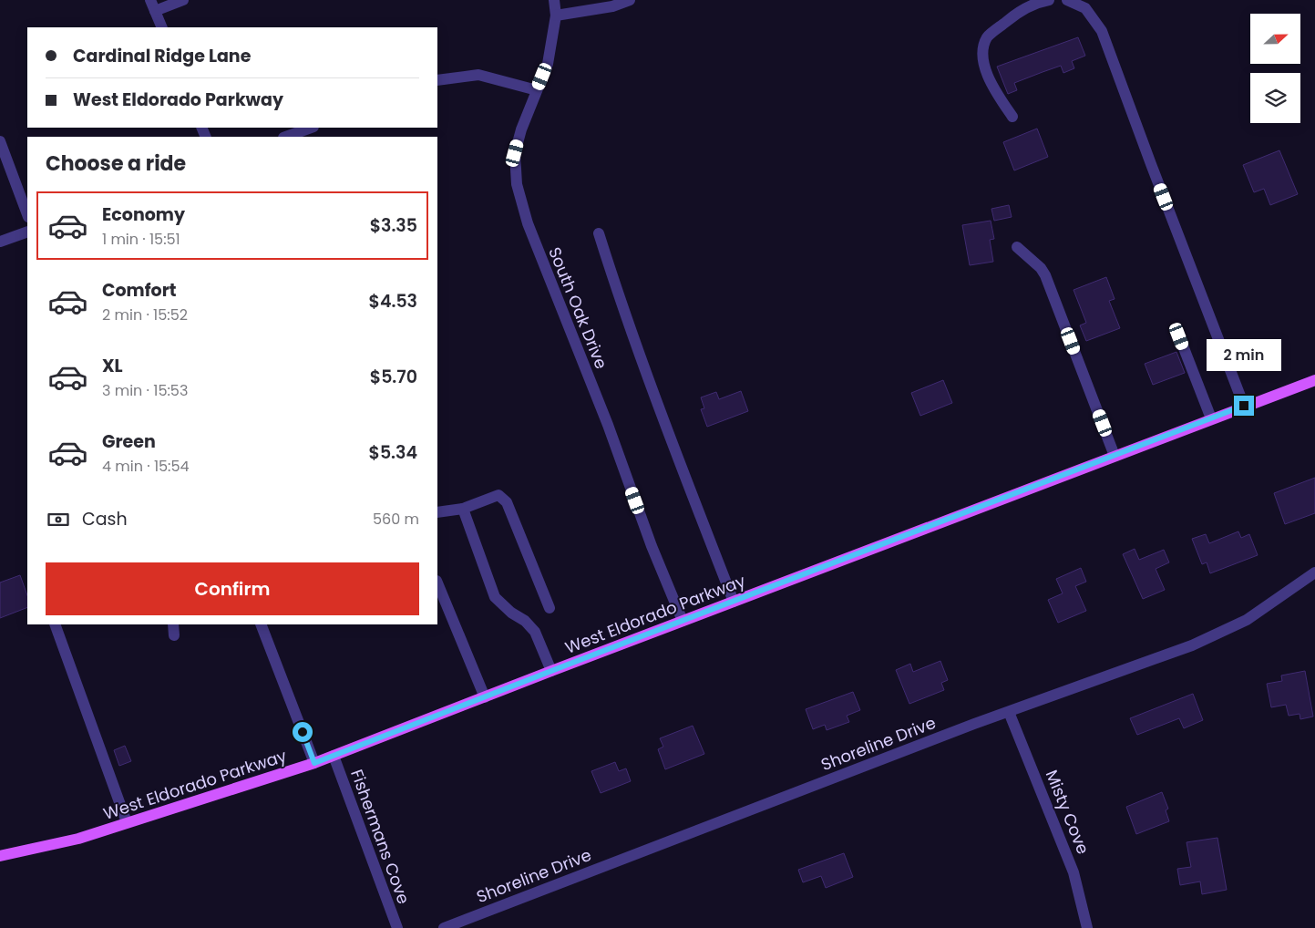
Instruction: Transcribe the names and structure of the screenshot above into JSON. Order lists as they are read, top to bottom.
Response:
{
  "streets": {
    "main road": ["West Eldorado Parkway"],
    "street": [
      "South Oak Drive",
      "Shoreline Drive",
      "Misty Cove",
      "Fishermans Cove"
    ]
  },
  "crossings": [
    ["South Oak Drive", "West Eldorado Parkway"],
    ["West Eldorado Parkway", "Fishermans Cove"],
    ["Shoreline Drive", "Misty Cove"]
  ],
  "north": "right",
  "page": {
    "banner": ["Cardinal Ridge Lane", "West Eldorado Parkway"],
    "heading": "Choose a ride",
    "list": [
      {
        "name": "Economy",
        "note": "1 min · 15:51",
        "value": "$3.35"
      },
      {
        "name": "Comfort",
        "note": "2 min · 15:52",
        "value": "$4.53"
      },
      {
        "name": "XL",
        "note": "3 min · 15:53",
        "value": "$5.70"
      },
      {
        "name": "Green",
        "note": "4 min · 15:54",
        "value": "$5.34"
      }
    ],
    "bubble": "2 min",
    "pay": ["Cash", "560 m"],
    "buttons": "Confirm"
  }
}
